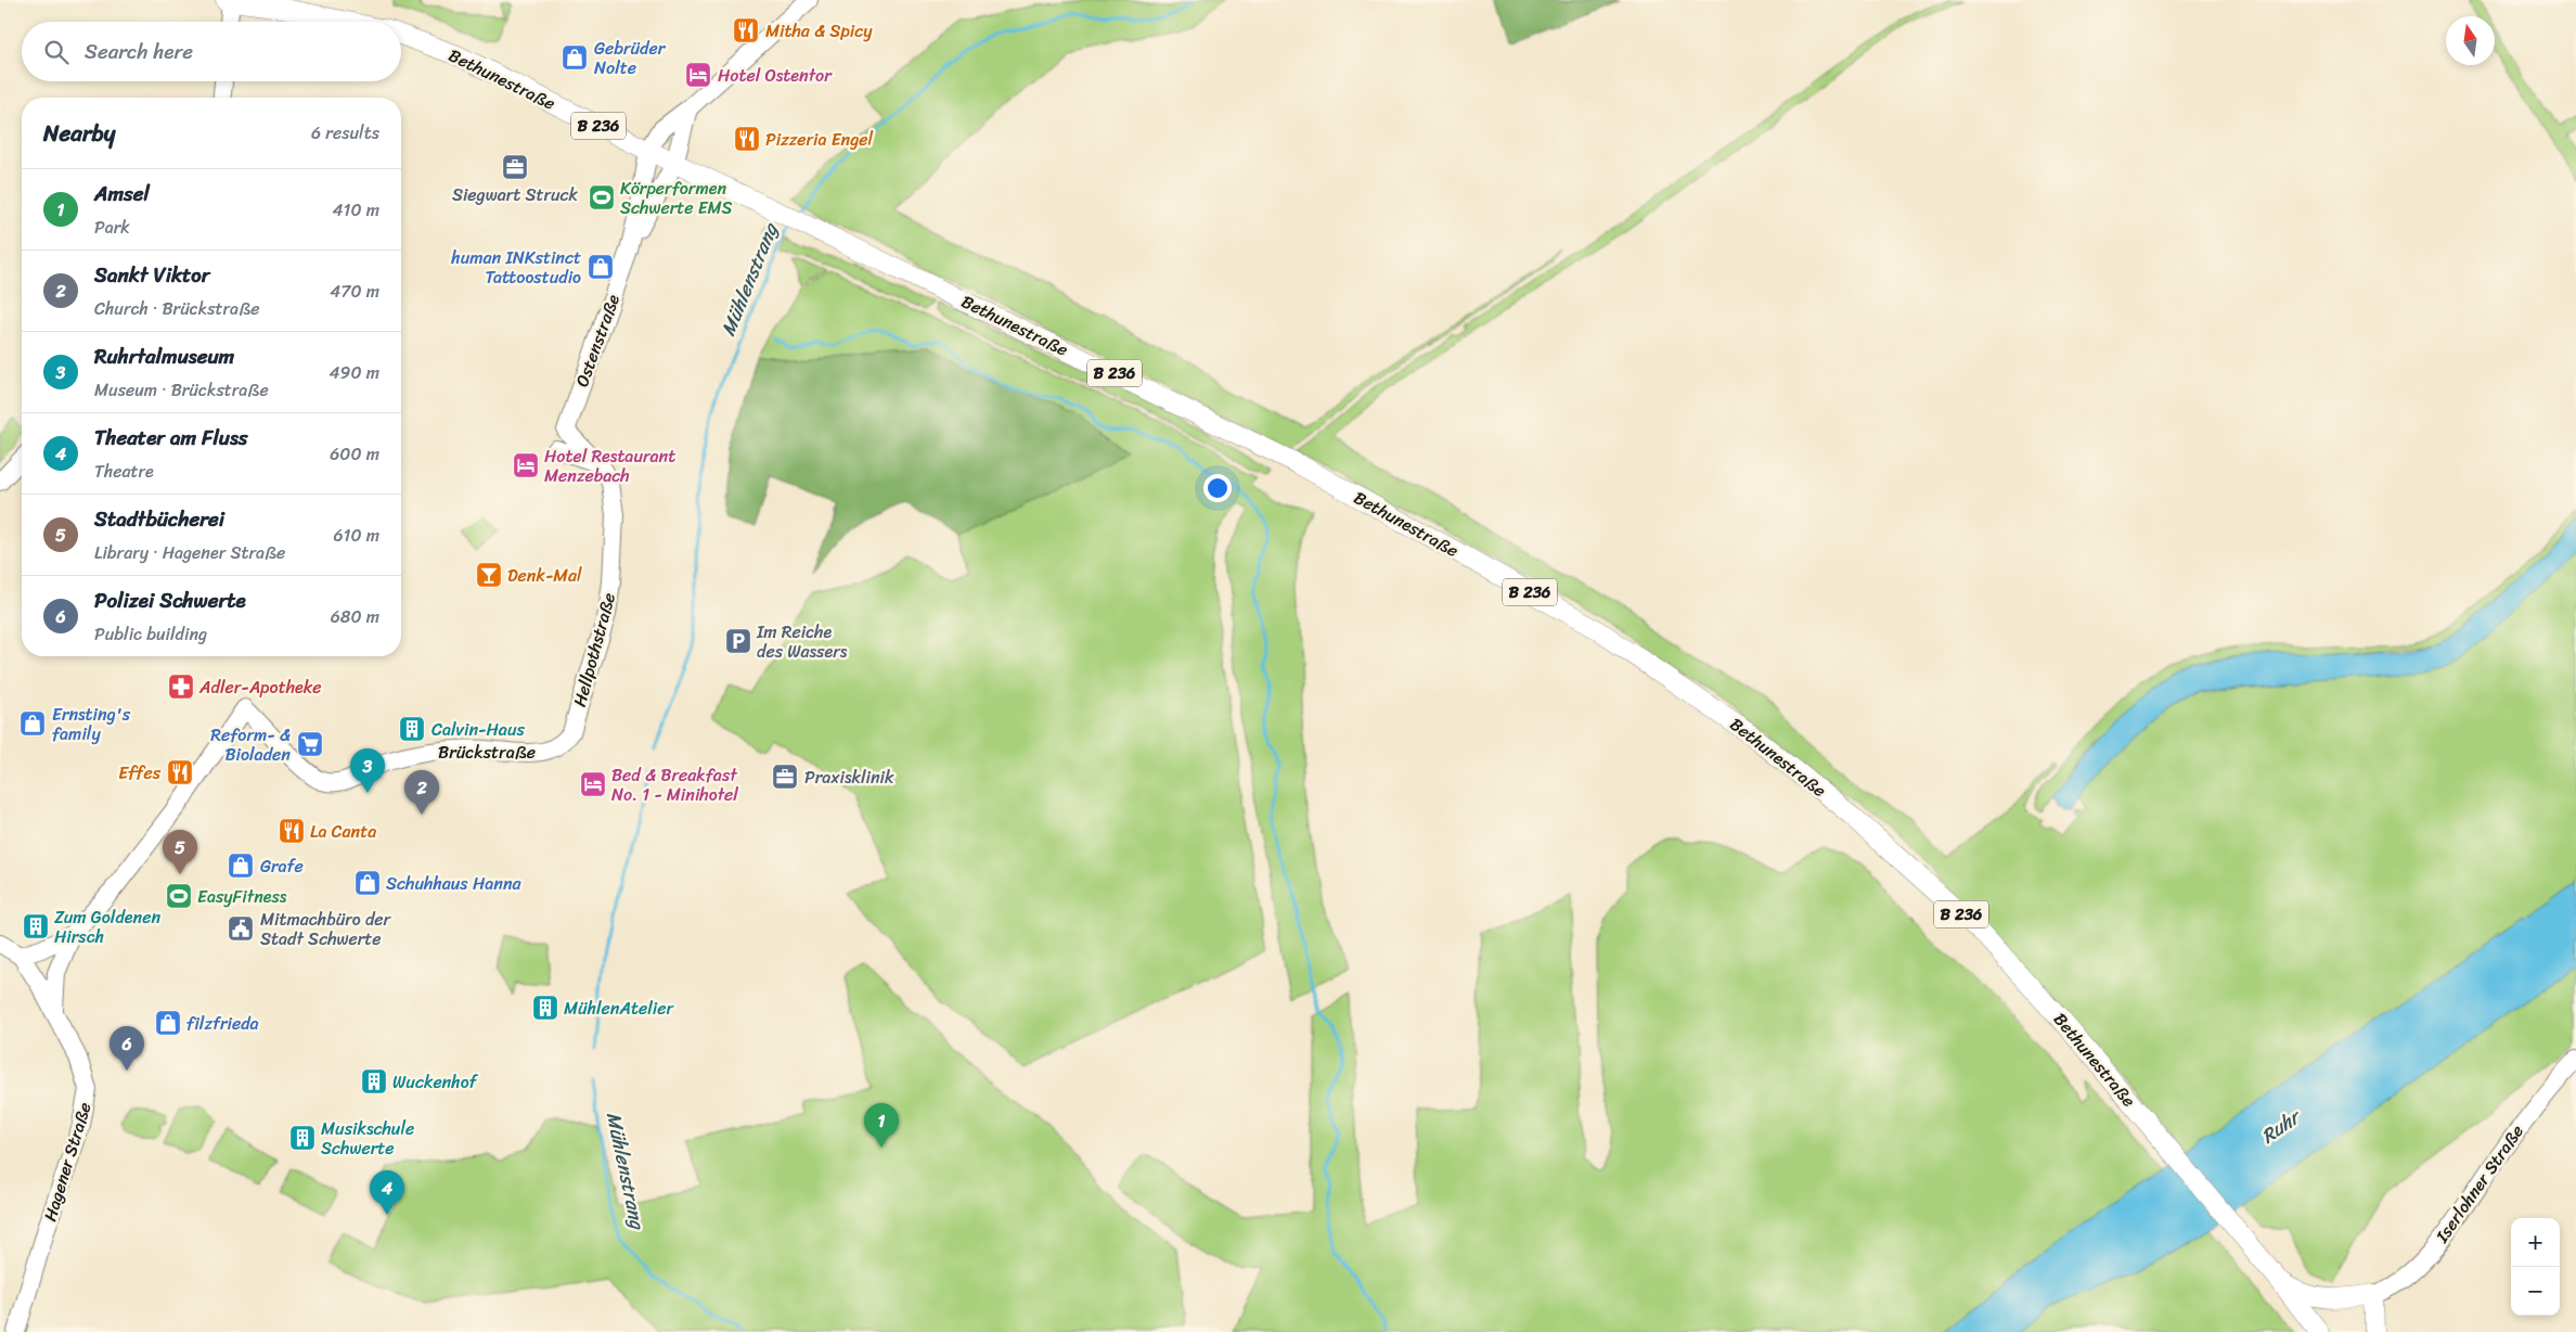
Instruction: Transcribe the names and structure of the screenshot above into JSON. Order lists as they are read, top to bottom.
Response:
{
  "streets": {
    "main road": ["Bethunestraße", "B 236"],
    "street": [
      "Ostenstraße",
      "Hellpothstraße",
      "Brückstraße",
      "Hagener Straße",
      "Iserlohner Straße"
    ]
  },
  "crossings": [
    ["Bethunestraße", "B 236"],
    ["Bethunestraße", "Ostenstraße"],
    ["Bethunestraße", "Iserlohner Straße"],
    ["Ostenstraße", "Hellpothstraße"],
    ["Hellpothstraße", "Brückstraße"]
  ],
  "water": ["Mühlenstrang", "Ruhr"],
  "places": {
    "restaurant": [
      "Mitha & Spicy",
      "Pizzeria Engel",
      "Effes",
      "La Canta"
    ],
    "shop": [
      "Gebrüder Nolte",
      "human INKstinct Tattoostudio",
      "Ernsting's family",
      "Grafe",
      "Schuhhaus Hanna",
      "filzfrieda"
    ],
    "hotel": ["Hotel Ostentor", "Hotel Restaurant Menzebach", "Bed & Breakfast No. 1 - Minihotel"],
    "office": ["Siegwart Struck", "Praxisklinik"],
    "sports": ["Körperformen Schwerte EMS", "EasyFitness"],
    "bar": ["Denk-Mal"],
    "parking": ["Im Reiche des Wassers"],
    "pharmacy": ["Adler-Apotheke"],
    "building": [
      "Calvin-Haus",
      "Zum Goldenen Hirsch",
      "MühlenAtelier",
      "Wuckenhof",
      "Musikschule Schwerte"
    ],
    "supermarket": ["Reform- & Bioladen"],
    "public building": ["Mitmachbüro der Stadt Schwerte"]
  },
  "north": "top",
  "page": {
    "search": "Search here",
    "heading": ["Nearby", "6 results"],
    "list": [
      {
        "mark": "1",
        "name": "Amsel",
        "note": "Park",
        "value": "410 m"
      },
      {
        "mark": "2",
        "name": "Sankt Viktor",
        "note": "Church · Brückstraße",
        "value": "470 m"
      },
      {
        "mark": "3",
        "name": "Ruhrtalmuseum",
        "note": "Museum · Brückstraße",
        "value": "490 m"
      },
      {
        "mark": "4",
        "name": "Theater am Fluss",
        "note": "Theatre",
        "value": "600 m"
      },
      {
        "mark": "5",
        "name": "Stadtbücherei",
        "note": "Library · Hagener Straße",
        "value": "610 m"
      },
      {
        "mark": "6",
        "name": "Polizei Schwerte",
        "note": "Public building",
        "value": "680 m"
      }
    ],
    "pins": [
      "3",
      "2",
      "5",
      "6",
      "1",
      "4"
    ],
    "map_buttons": ["+", "−"]
  }
}
